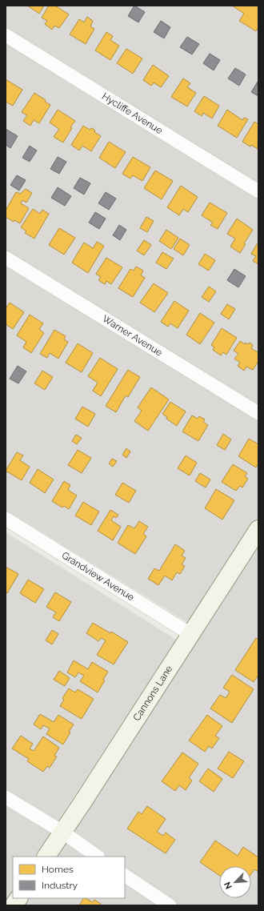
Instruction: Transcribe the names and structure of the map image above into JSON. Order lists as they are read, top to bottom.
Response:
{
  "streets": {
    "main road": ["Cannons Lane"],
    "street": ["Hycliffe Avenue", "Warner Avenue", "Grandview Avenue"]
  },
  "crossings": [
    ["Grandview Avenue", "Cannons Lane"]
  ],
  "legend": ["Homes", "Industry"],
  "north": "bottom left"
}
